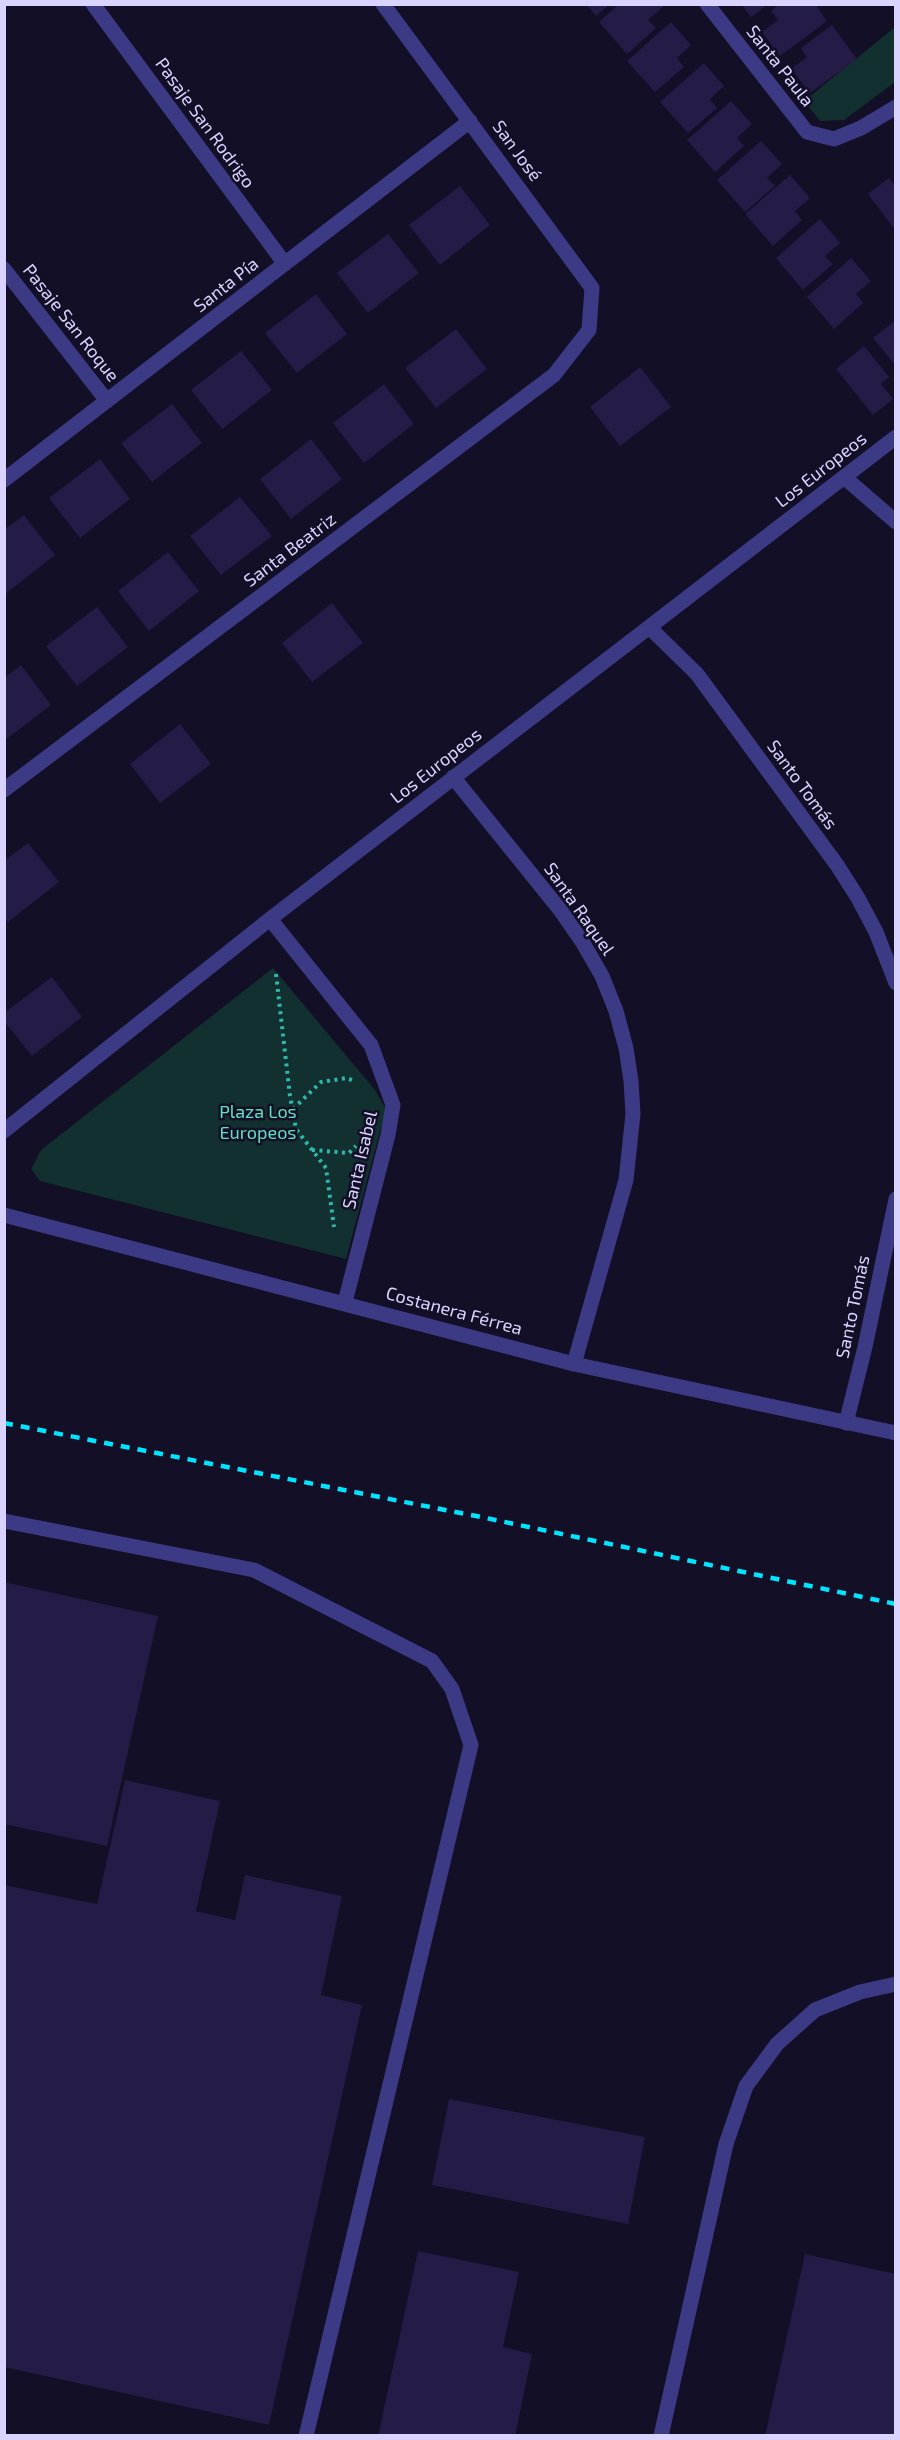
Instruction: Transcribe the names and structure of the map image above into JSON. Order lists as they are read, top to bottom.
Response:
{
  "streets": {
    "street": [
      "Santa Paula",
      "Pasaje San Rodrigo",
      "San José",
      "Santa Pía",
      "Pasaje San Roque",
      "Los Europeos",
      "Santa Beatriz",
      "Santo Tomás",
      "Santa Raquel",
      "Santa Isabel",
      "Costanera Férrea"
    ]
  },
  "crossings": [
    ["Pasaje San Rodrigo", "Santa Pía"],
    ["San José", "Santa Pía"],
    ["San José", "Santa Beatriz"],
    ["Santa Pía", "Pasaje San Roque"],
    ["Los Europeos", "Santo Tomás"],
    ["Los Europeos", "Santa Raquel"],
    ["Los Europeos", "Santa Isabel"],
    ["Santo Tomás", "Costanera Férrea"],
    ["Santa Raquel", "Costanera Férrea"],
    ["Santa Isabel", "Costanera Férrea"]
  ],
  "parks": ["Plaza Los Europeos"]
}
